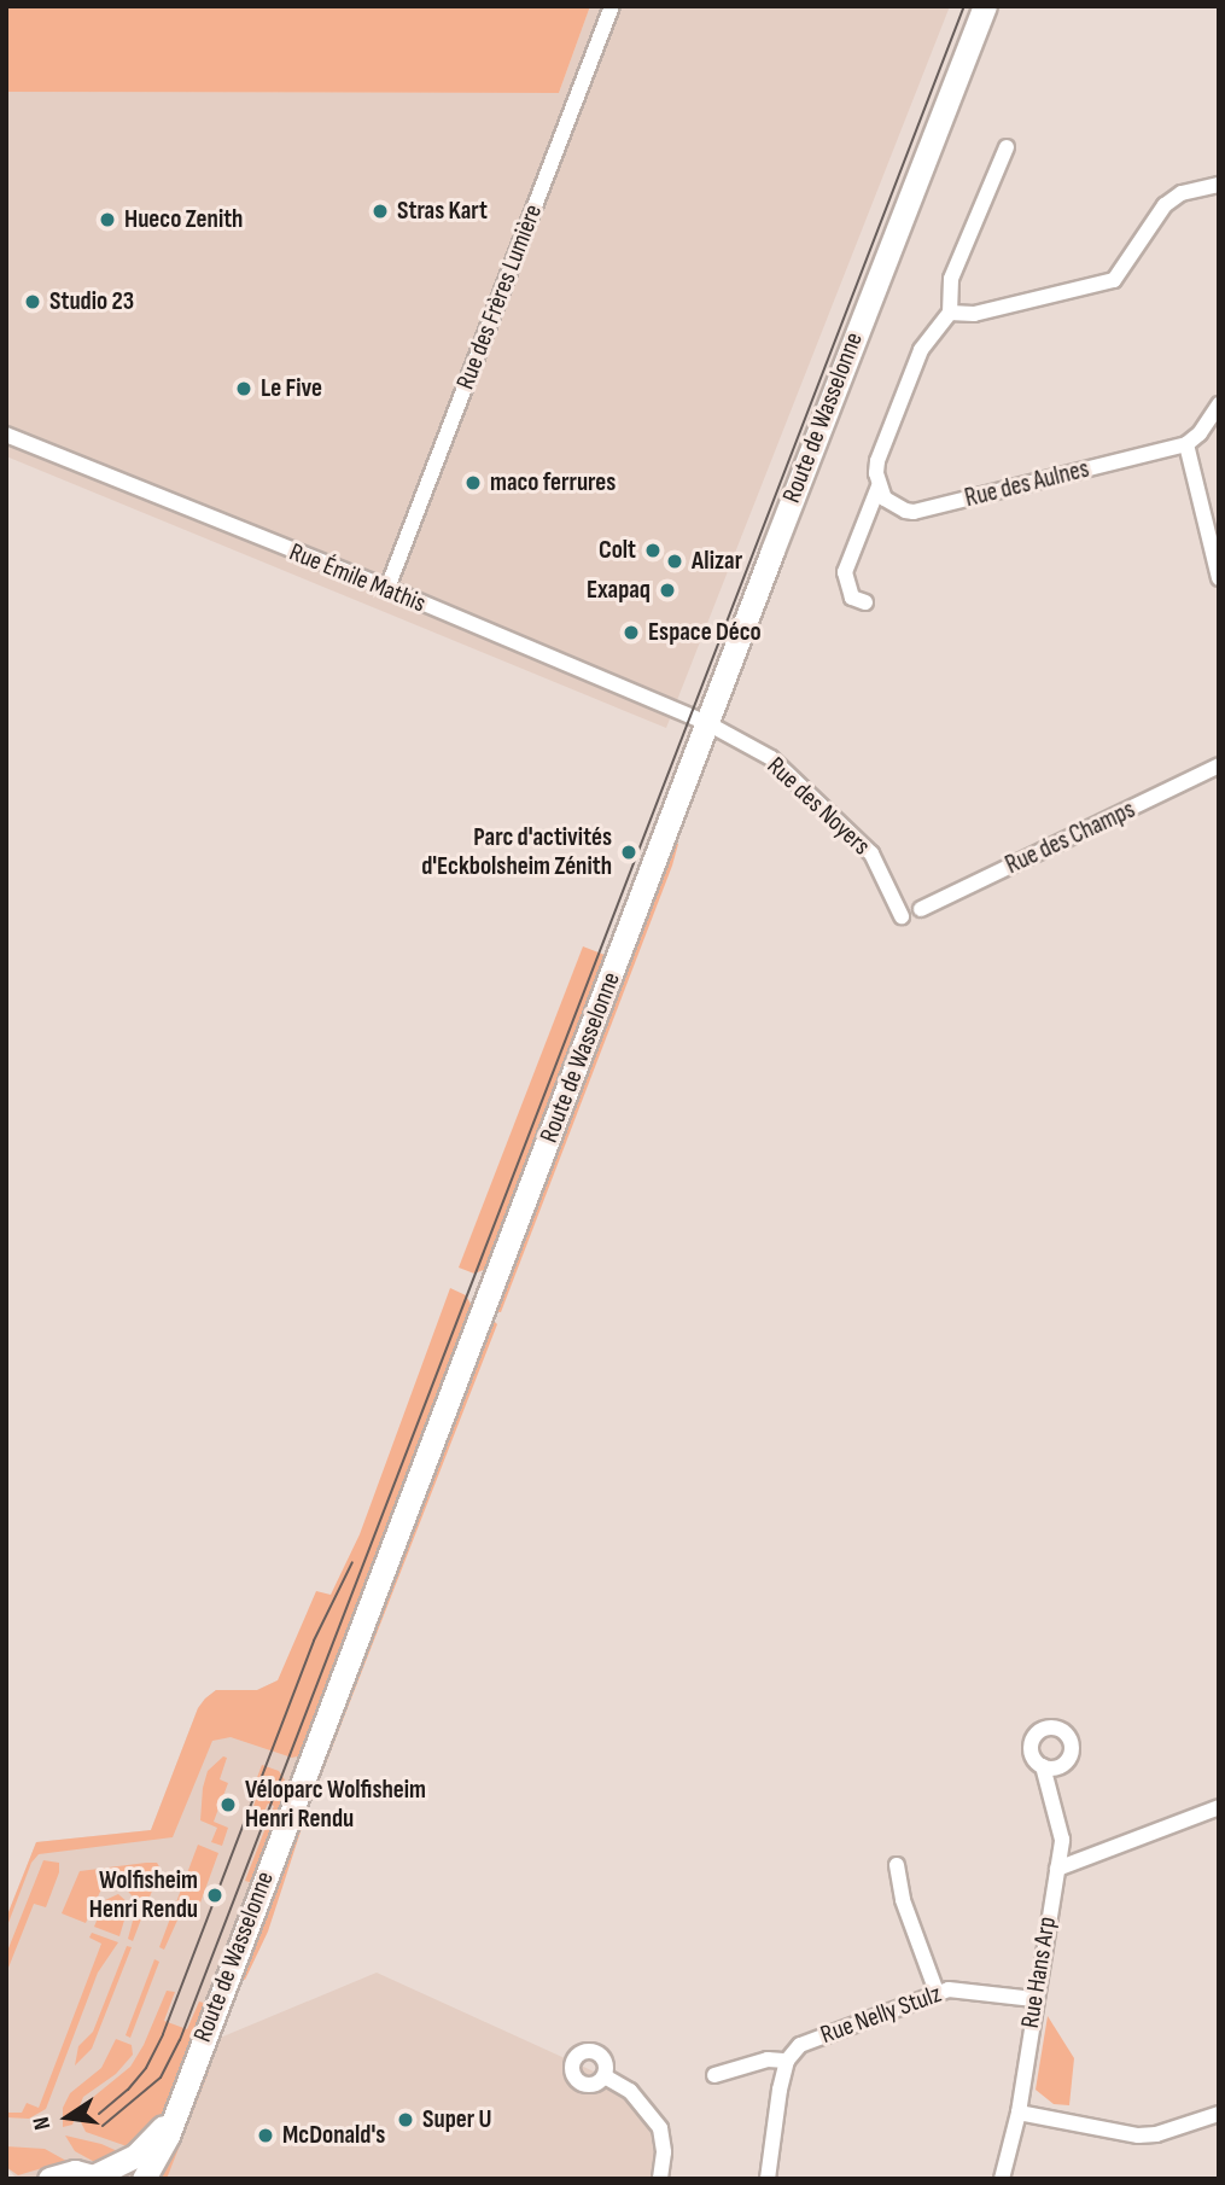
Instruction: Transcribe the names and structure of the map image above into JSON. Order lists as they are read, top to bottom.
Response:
{
  "streets": {
    "main road": ["Route de Wasselonne"],
    "street": [
      "Rue des Frères Lumière",
      "Rue des Aulnes",
      "Rue Émile Mathis",
      "Rue des Noyers",
      "Rue des Champs",
      "Rue Hans Arp",
      "Rue Nelly Stulz"
    ]
  },
  "crossings": [
    ["Rue des Frères Lumière", "Rue Émile Mathis"],
    ["Route de Wasselonne", "Rue Émile Mathis"],
    ["Route de Wasselonne", "Rue des Noyers"],
    ["Rue Émile Mathis", "Rue des Noyers"],
    ["Rue Hans Arp", "Rue Nelly Stulz"]
  ],
  "places": [
    "Stras Kart",
    "Hueco Zenith",
    "Studio 23",
    "Le Five",
    "maco ferrures",
    "Colt",
    "Alizar",
    "Exapaq",
    "Espace Déco",
    "Parc d'activités d'Eckbolsheim Zénith",
    "Véloparc Wolfisheim Henri Rendu",
    "Wolfisheim Henri Rendu",
    "Super U",
    "McDonald's"
  ],
  "north": "left"
}
